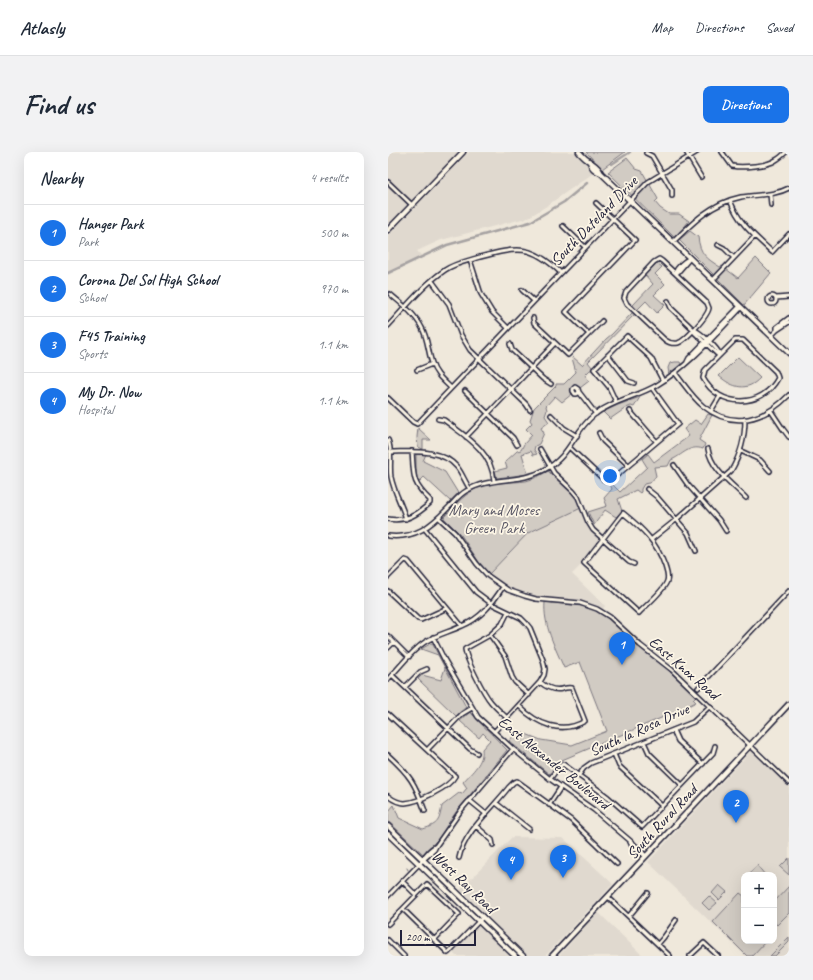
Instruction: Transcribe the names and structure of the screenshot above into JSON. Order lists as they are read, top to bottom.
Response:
{
  "streets": {
    "main road": ["South Rural Road", "West Ray Road"],
    "street": [
      "South Dateland Drive",
      "East Knox Road",
      "South la Rosa Drive",
      "East Alexander Boulevard"
    ]
  },
  "crossings": [
    ["East Knox Road", "South la Rosa Drive"],
    ["East Knox Road", "South Rural Road"],
    ["East Alexander Boulevard", "South Rural Road"]
  ],
  "parks": ["Mary and Moses Green Park"],
  "scale_bar": "200 m",
  "page": {
    "header": "Atlasly",
    "nav": ["Map", "Directions", "Saved"],
    "buttons": "Directions",
    "title": "Find us",
    "heading": ["Nearby", "4 results"],
    "list": [
      {
        "mark": "1",
        "name": "Hanger Park",
        "note": "Park",
        "value": "500 m"
      },
      {
        "mark": "2",
        "name": "Corona Del Sol High School",
        "note": "School",
        "value": "970 m"
      },
      {
        "mark": "3",
        "name": "F45 Training",
        "note": "Sports",
        "value": "1.1 km"
      },
      {
        "mark": "4",
        "name": "My Dr. Now",
        "note": "Hospital",
        "value": "1.1 km"
      }
    ],
    "pins": [
      "1",
      "2",
      "3",
      "4"
    ],
    "map_buttons": ["+", "−"],
    "scale": "200 m"
  }
}
